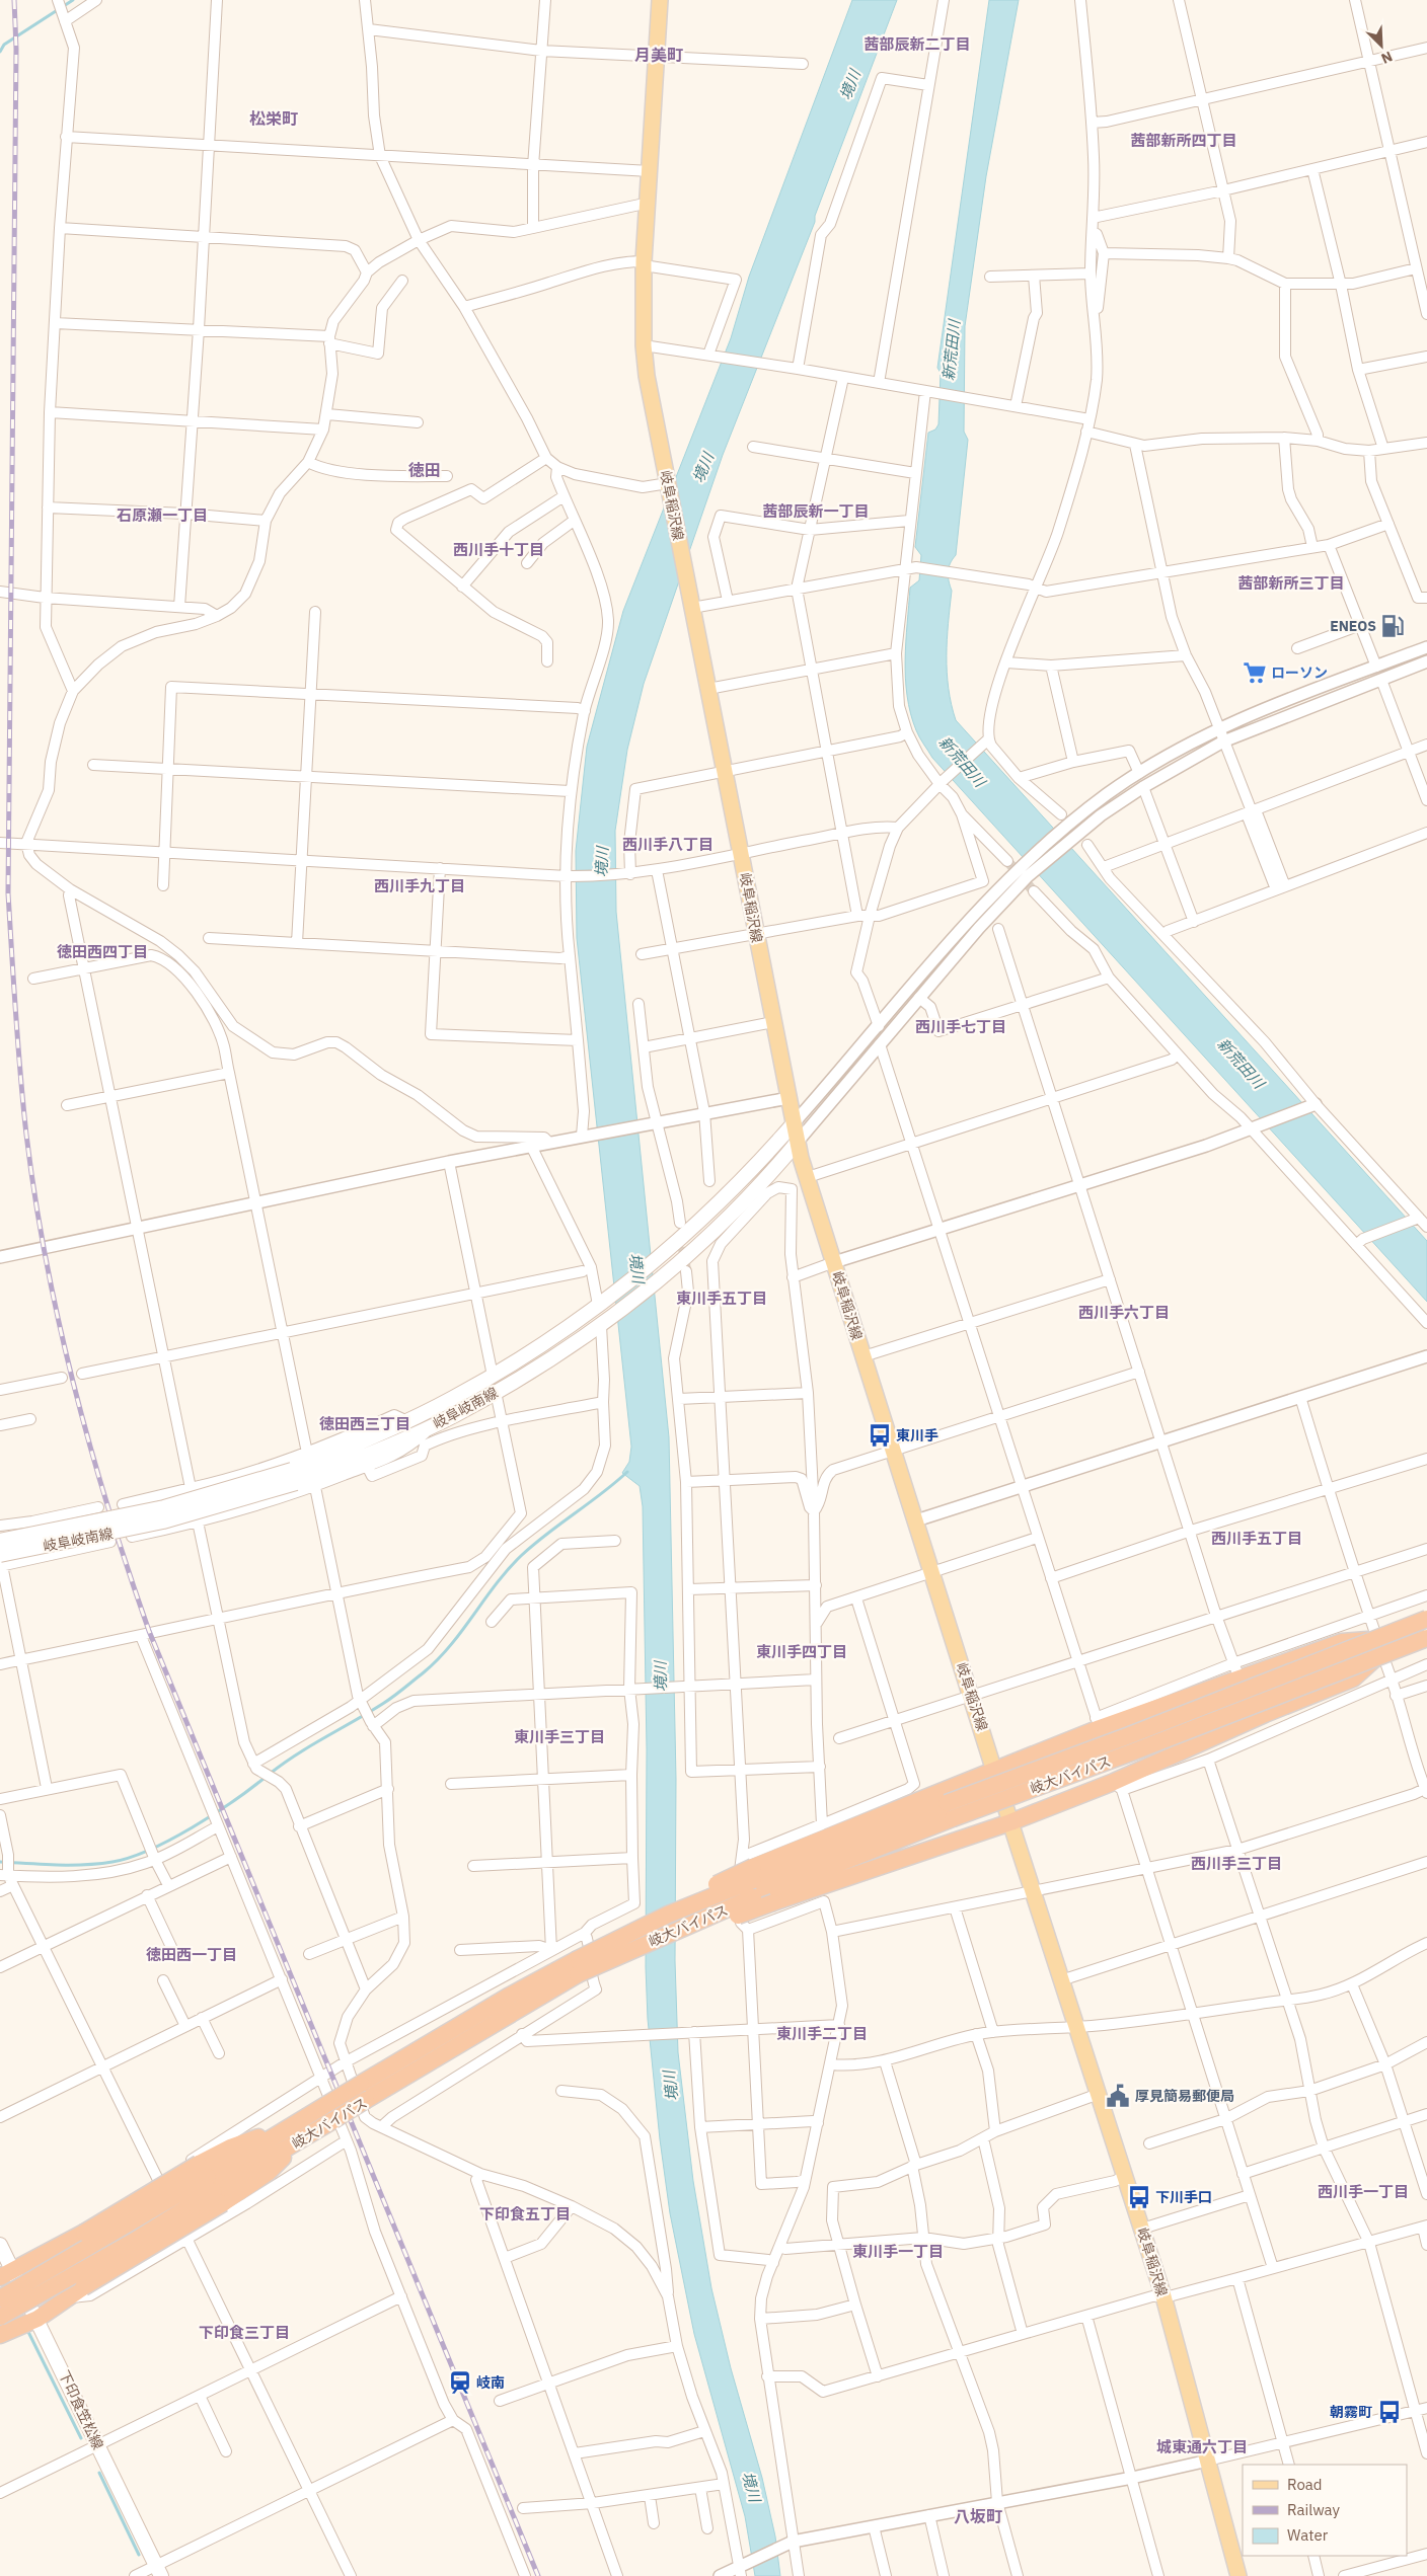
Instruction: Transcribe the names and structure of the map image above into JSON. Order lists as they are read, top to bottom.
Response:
{
  "streets": {
    "highway": ["岐大バイパス"],
    "main road": ["岐阜稲沢線", "岐阜岐南線", "下印食笠松線"]
  },
  "crossings": [
    ["岐阜稲沢線", "岐阜岐南線"]
  ],
  "districts": [
    "茜部辰新二丁目",
    "月美町",
    "松栄町",
    "茜部新所四丁目",
    "徳田",
    "茜部辰新一丁目",
    "石原瀬一丁目",
    "西川手十丁目",
    "茜部新所三丁目",
    "西川手八丁目",
    "西川手九丁目",
    "徳田西四丁目",
    "西川手七丁目",
    "東川手五丁目",
    "西川手六丁目",
    "徳田西三丁目",
    "西川手五丁目",
    "東川手四丁目",
    "東川手三丁目",
    "西川手三丁目",
    "徳田西一丁目",
    "東川手二丁目",
    "西川手一丁目",
    "下印食五丁目",
    "東川手一丁目",
    "下印食三丁目",
    "城東通六丁目",
    "八坂町"
  ],
  "water": ["境川", "新荒田川"],
  "places": {
    "fuel station": ["ENEOS"],
    "supermarket": ["ローソン"],
    "bus stop": ["東川手", "下川手口", "朝霧町"],
    "public building": ["厚見簡易郵便局"],
    "station": ["岐南"]
  },
  "legend": ["Road", "Railway", "Water"],
  "north": "bottom right"
}
